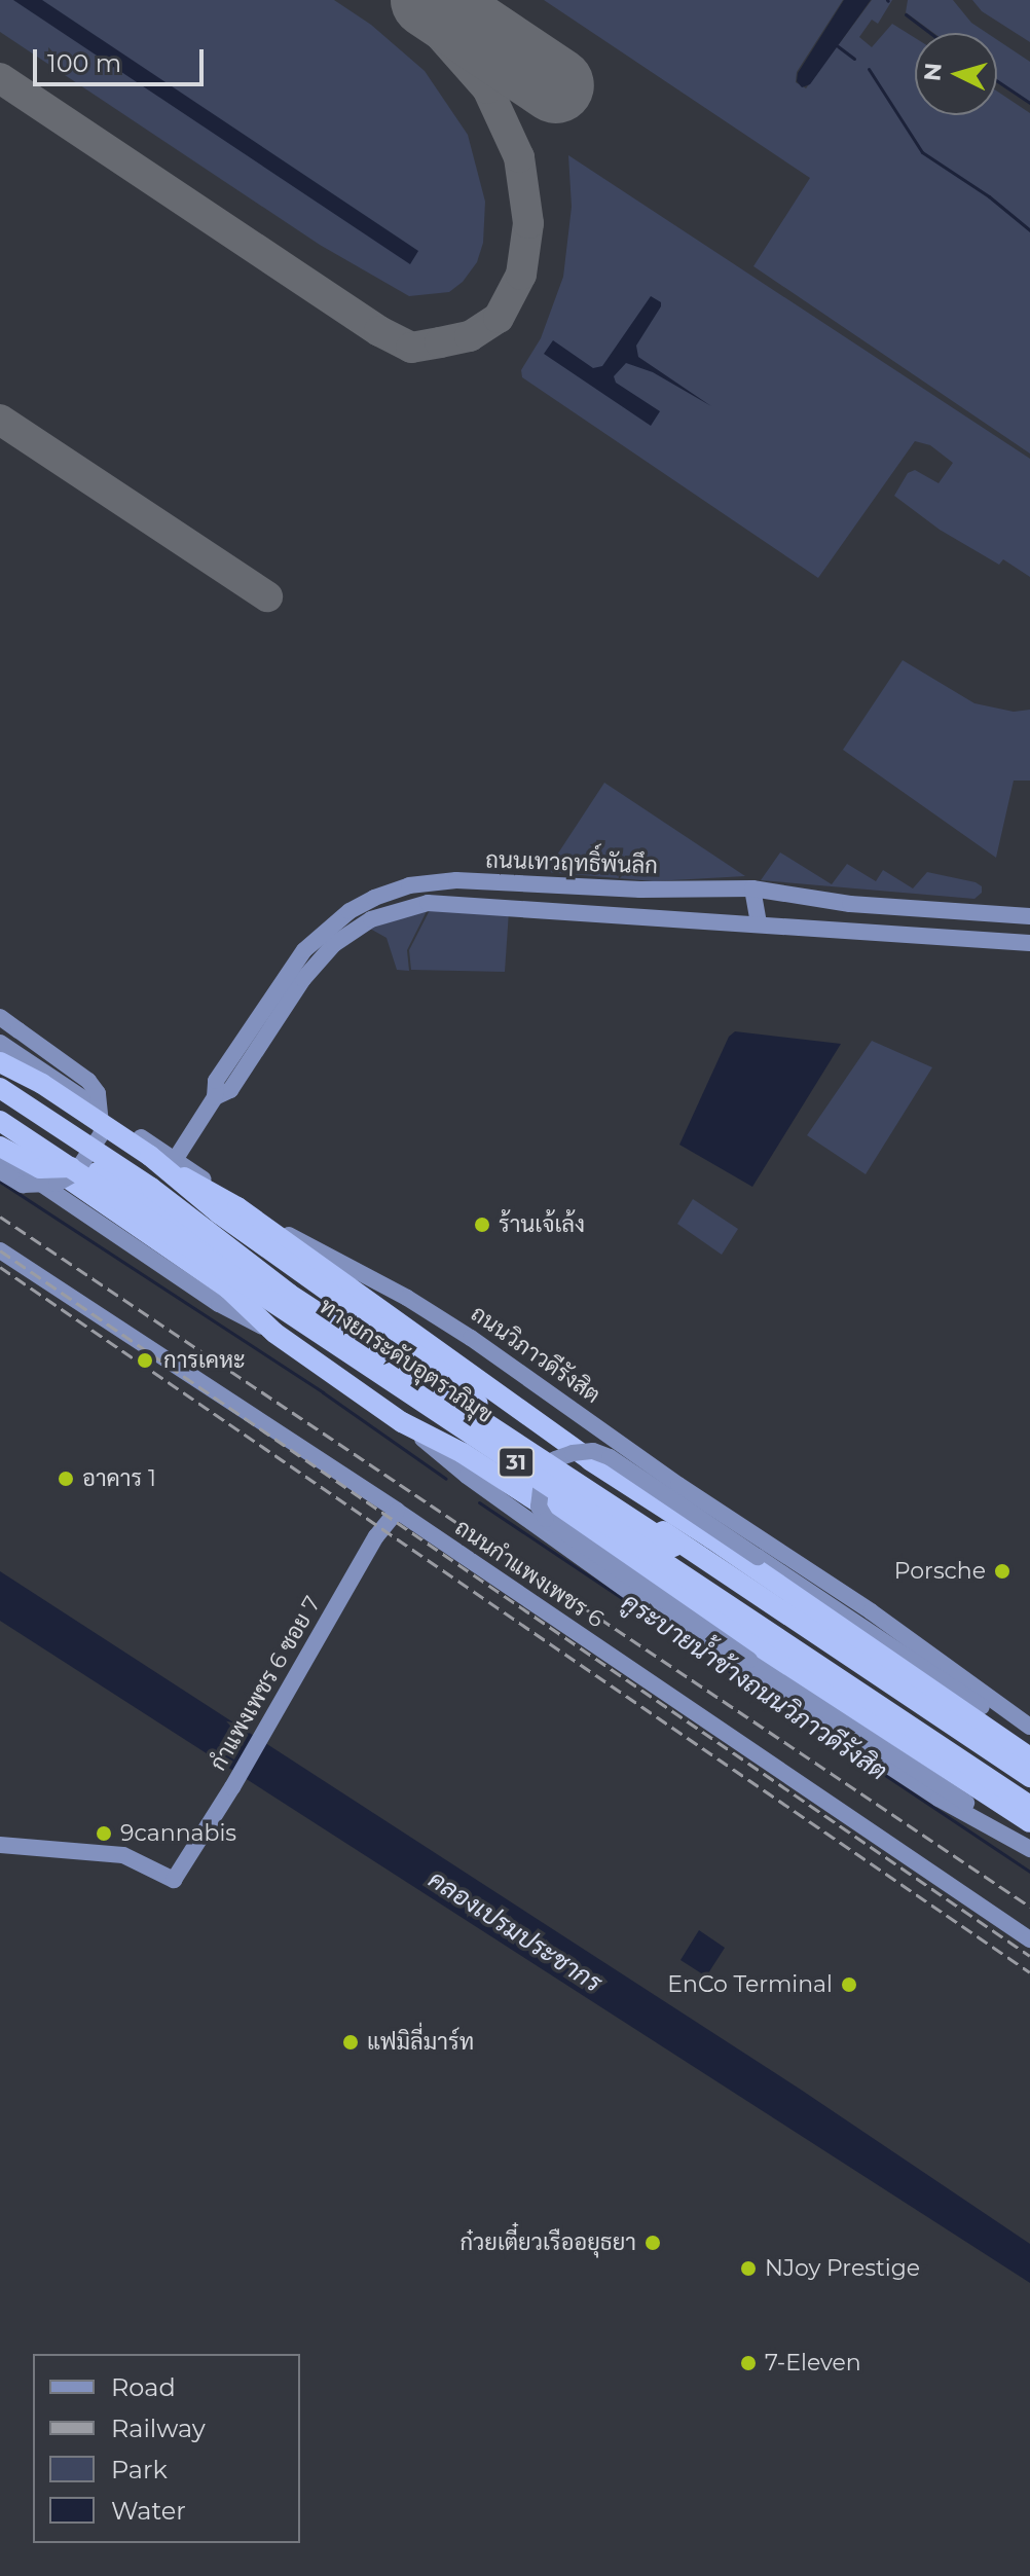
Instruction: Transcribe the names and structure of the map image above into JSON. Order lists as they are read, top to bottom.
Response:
{
  "streets": {
    "highway": ["ทางยกระดับอุตราภิมุข", "31"],
    "main road": [
      "ถนนเทวฤทธิ์พันลึก",
      "ถนนวิภาวดีรังสิต",
      "ถนนกำแพงเพชร 6",
      "กำแพงเพชร 6 ซอย 7"
    ]
  },
  "crossings": [
    ["ถนนเทวฤทธิ์พันลึก", "ถนนวิภาวดีรังสิต"],
    ["ถนนกำแพงเพชร 6", "กำแพงเพชร 6 ซอย 7"]
  ],
  "water": ["คูระบายน้ำข้างถนนวิภาวดีรังสิต", "คลองเปรมประชากร"],
  "places": [
    "ร้านเจ้เล้ง",
    "การเคหะ",
    "อาคาร 1",
    "Porsche",
    "9cannabis",
    "EnCo Terminal",
    "แฟมิลี่มาร์ท",
    "ก๋วยเตี๋ยวเรืออยุธยา",
    "NJoy Prestige",
    "7-Eleven"
  ],
  "legend": [
    "Road",
    "Railway",
    "Park",
    "Water"
  ],
  "scale_bar": "100 m",
  "north": "left"
}
